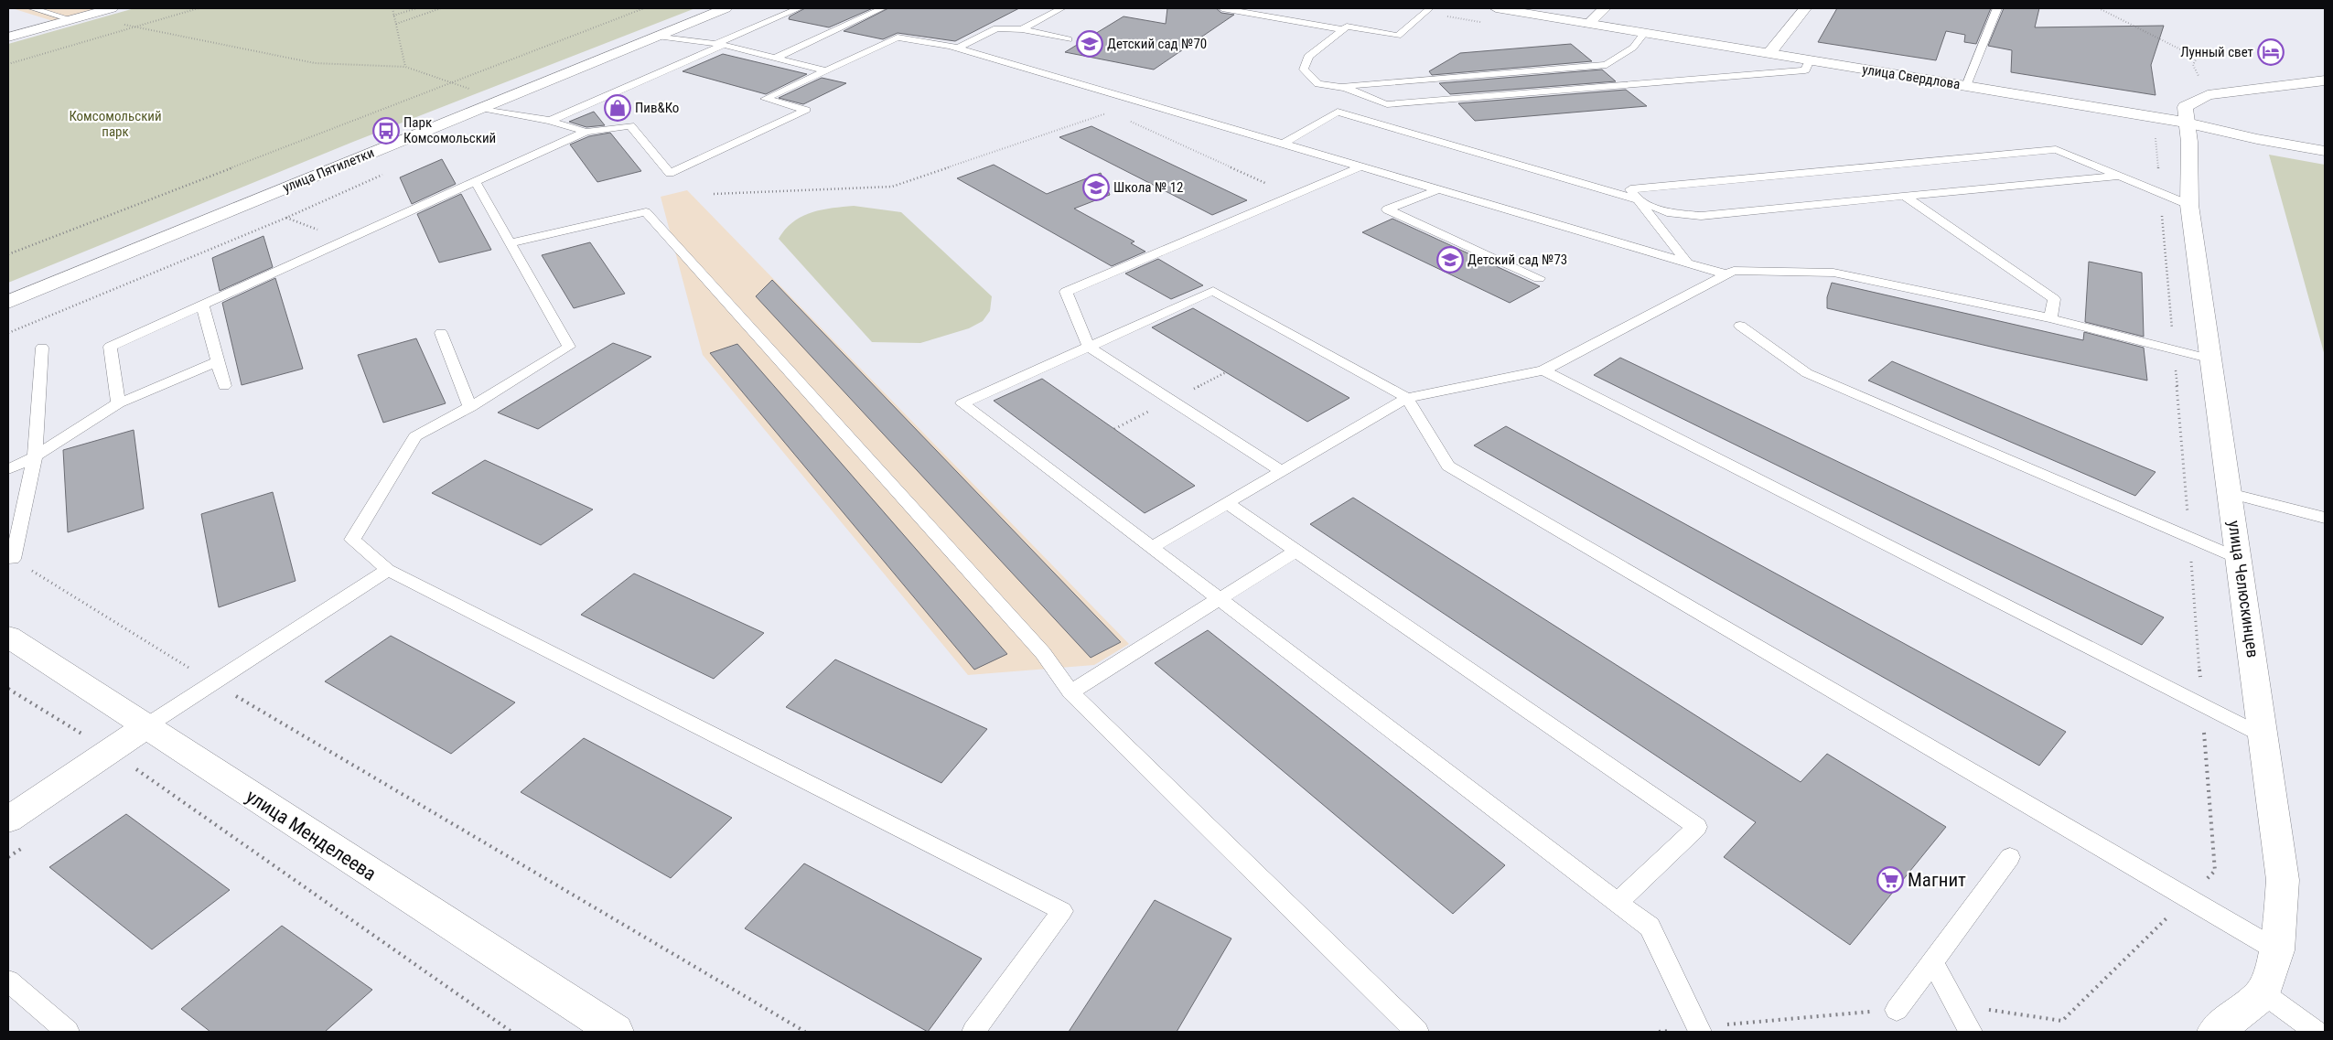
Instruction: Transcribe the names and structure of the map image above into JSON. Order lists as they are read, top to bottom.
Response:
{
  "streets": {
    "street": [
      "улица Свердлова",
      "улица Пятилетки",
      "улица Челюскинцев",
      "улица Менделеева"
    ]
  },
  "crossings": [
    ["улица Свердлова", "улица Челюскинцев"]
  ],
  "parks": ["Комсомольский парк"],
  "places": {
    "school or university": ["Детский сад №70", "Школа № 12", "Детский сад №73"],
    "hotel": ["Лунный свет"],
    "shop": ["Пив&Ко"],
    "bus stop": ["Парк Комсомольский"],
    "supermarket": ["Магнит"]
  }
}
